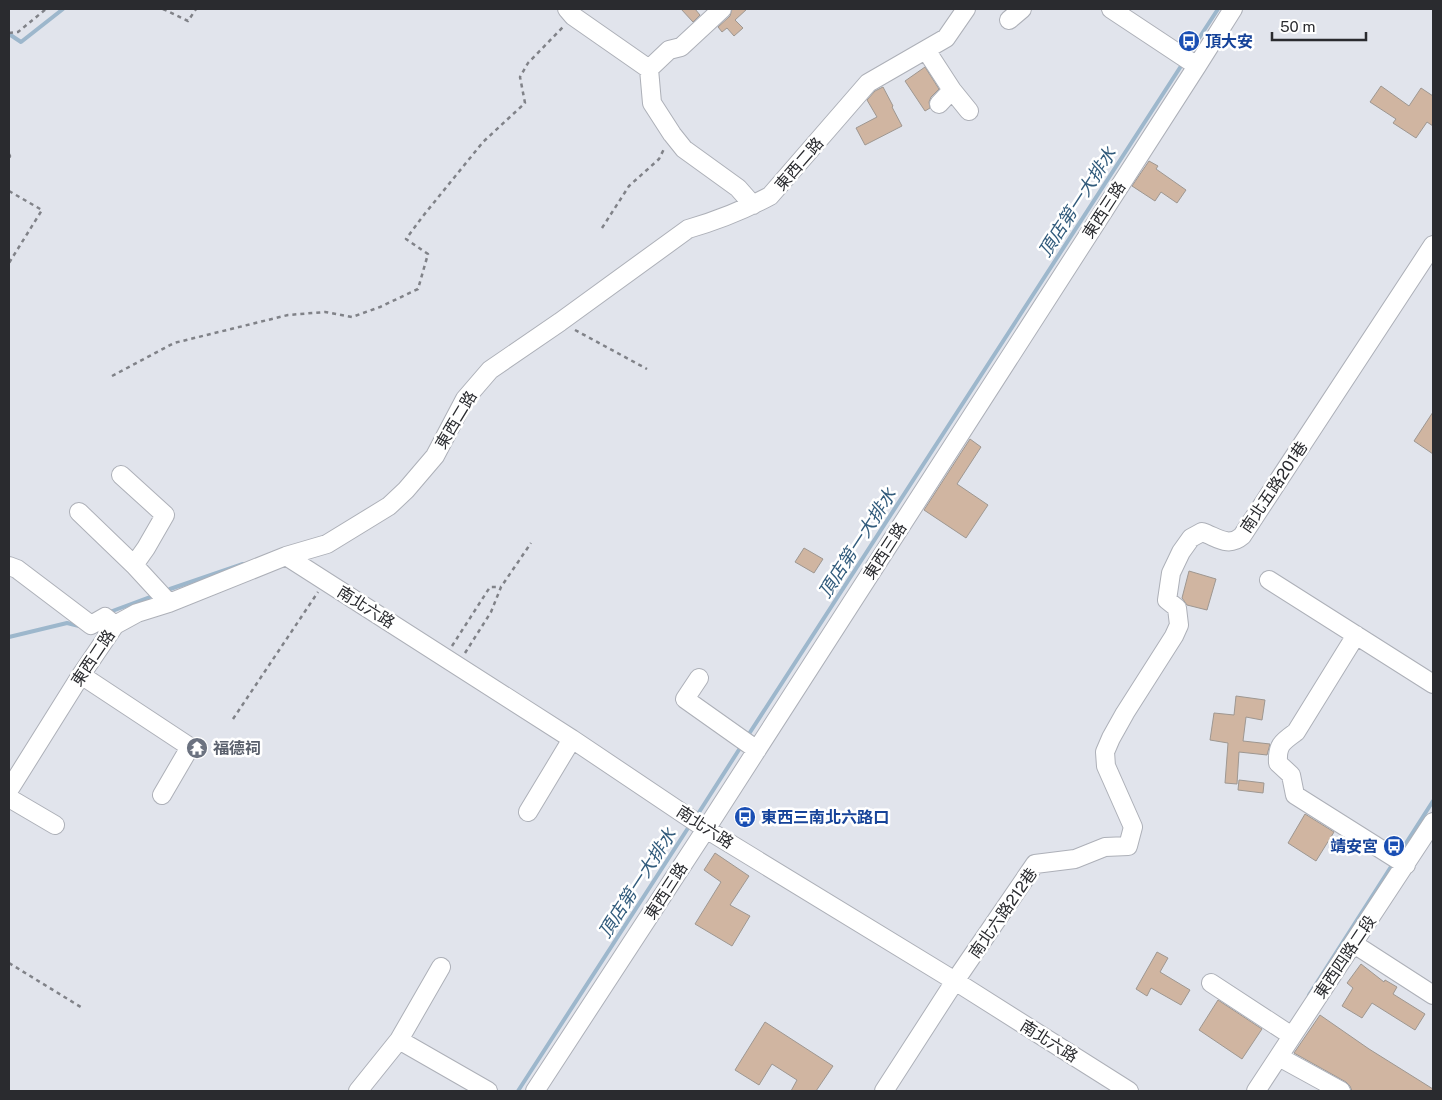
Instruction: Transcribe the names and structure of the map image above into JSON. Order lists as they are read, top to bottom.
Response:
{
  "streets": {
    "street": [
      "東西二路",
      "東西三路",
      "南北五路201巷",
      "南北六路",
      "南北六路212巷",
      "東西四路二段"
    ]
  },
  "crossings": [
    ["東西二路", "南北六路"],
    ["東西三路", "南北六路"],
    ["南北五路201巷", "南北六路212巷"],
    ["南北六路", "南北六路212巷"]
  ],
  "water": ["頂店第一大排水"],
  "places": {
    "bus stop": ["頂大安", "東西三南北六路口", "靖安宮"],
    "temple": ["福德祠"]
  },
  "scale_bar": "50 m"
}
